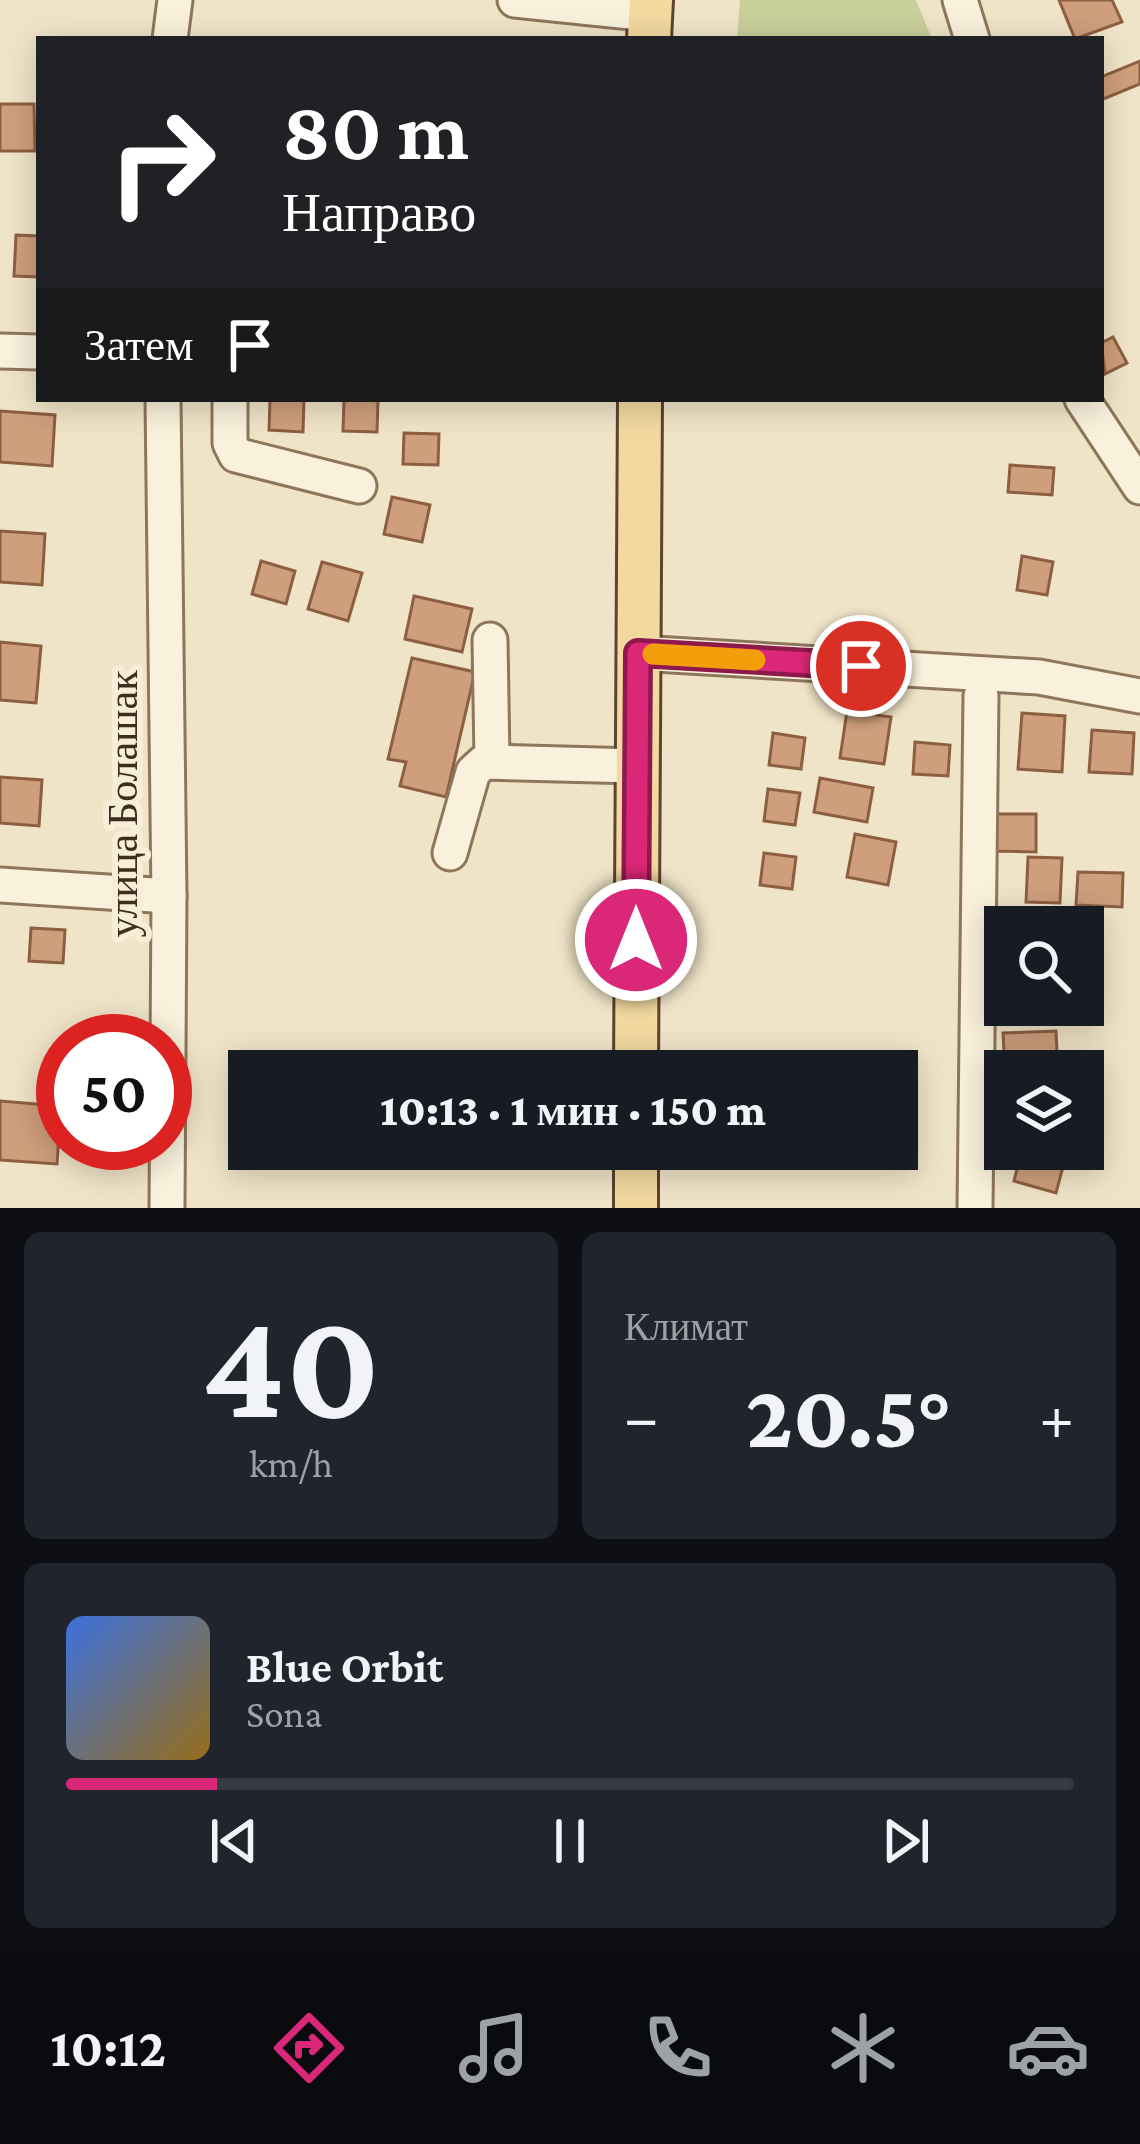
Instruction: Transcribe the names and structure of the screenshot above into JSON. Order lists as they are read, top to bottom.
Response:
{
  "streets": {
    "street": ["улица Болашак"]
  },
  "page": {
    "turn": ["80 m", "Направо"],
    "then": "Затем",
    "limit": "50",
    "trip": "10:13 · 1 мин · 150 m",
    "tile": [
      ["40", "km/h"],
      "Климат"
    ],
    "heat": ["−", "20.5°", "+"],
    "song": ["Blue Orbit", "Sona"],
    "tabs": "10:12"
  }
}
